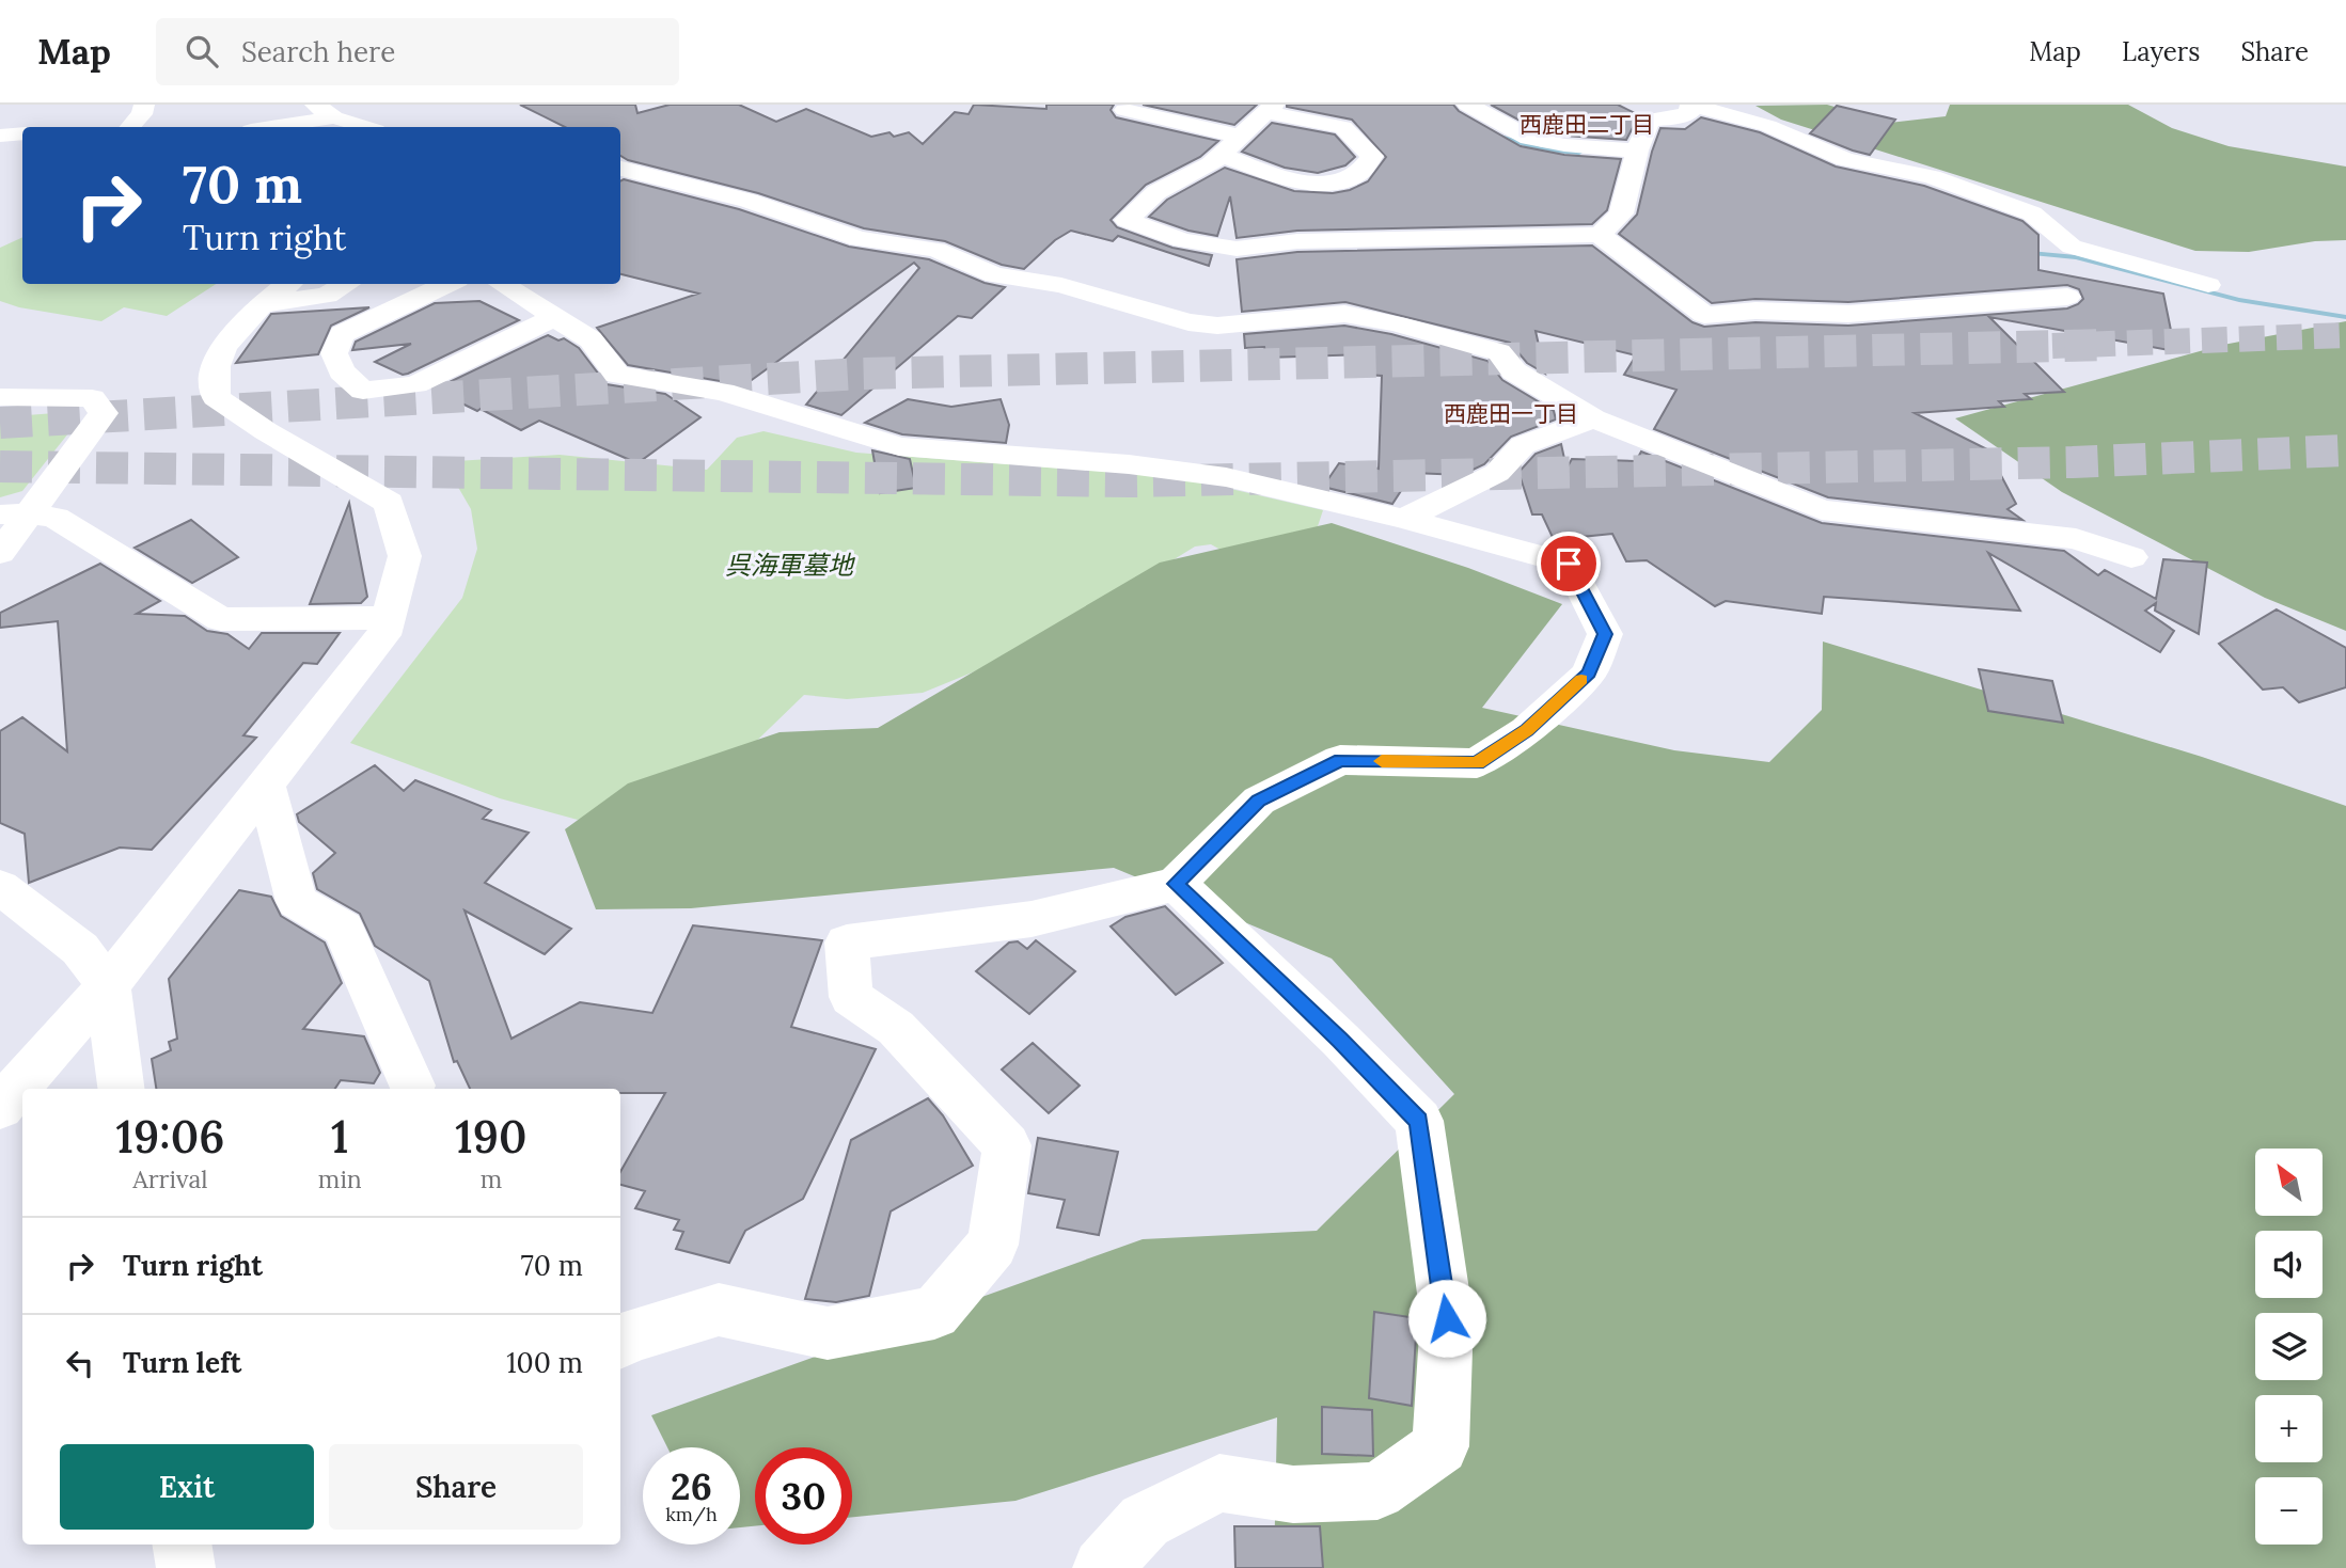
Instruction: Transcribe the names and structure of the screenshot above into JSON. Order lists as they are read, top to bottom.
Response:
{
  "districts": ["西鹿田二丁目", "西鹿田一丁目"],
  "parks": ["呉海軍墓地"],
  "north": "top left",
  "page": {
    "header": "Map",
    "search": "Search here",
    "nav": ["Map", "Layers", "Share"],
    "turn": ["70 m", "Turn right"],
    "eta": [
      "19:06",
      "Arrival",
      "1",
      "min",
      "190",
      "m"
    ],
    "map_buttons": ["+", "−"],
    "list": [
      {
        "name": "Turn right",
        "value": "70 m"
      },
      {
        "name": "Turn left",
        "value": "100 m"
      }
    ],
    "buttons": ["Exit", "Share"],
    "speed": "26 km/h",
    "limit": "30"
  }
}
